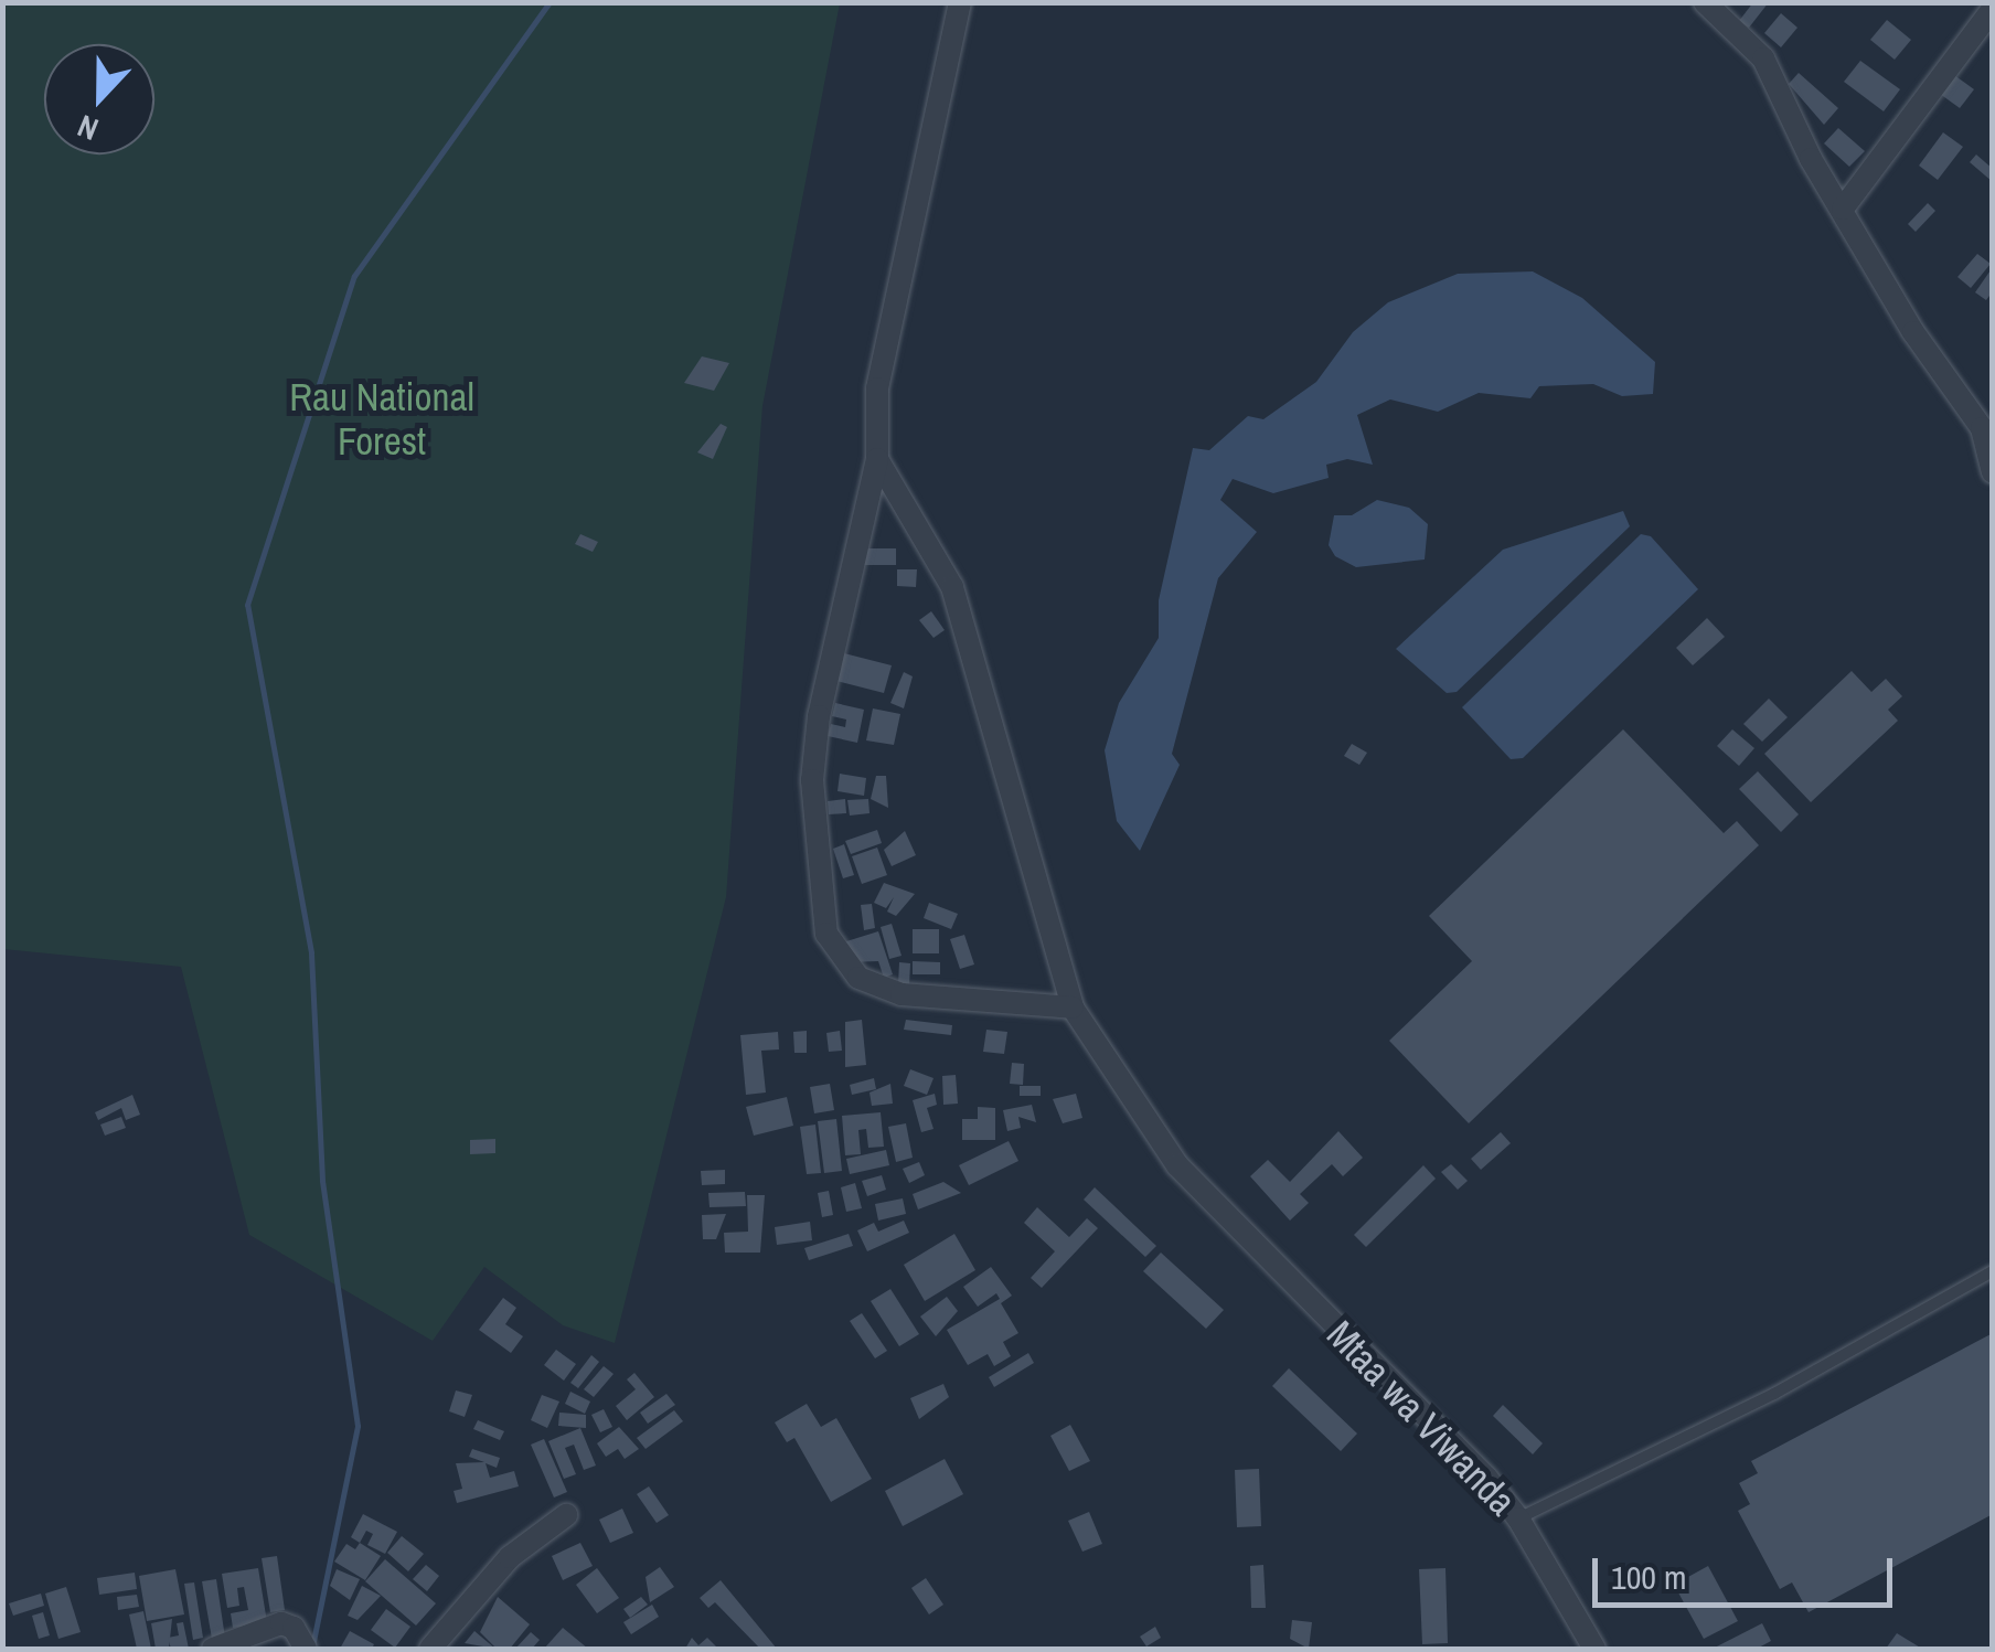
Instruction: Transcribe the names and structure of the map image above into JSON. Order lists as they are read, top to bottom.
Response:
{
  "streets": {
    "street": ["Mtaa wa Viwanda"]
  },
  "parks": ["Rau National Forest"],
  "scale_bar": "100 m",
  "north": "bottom"
}
